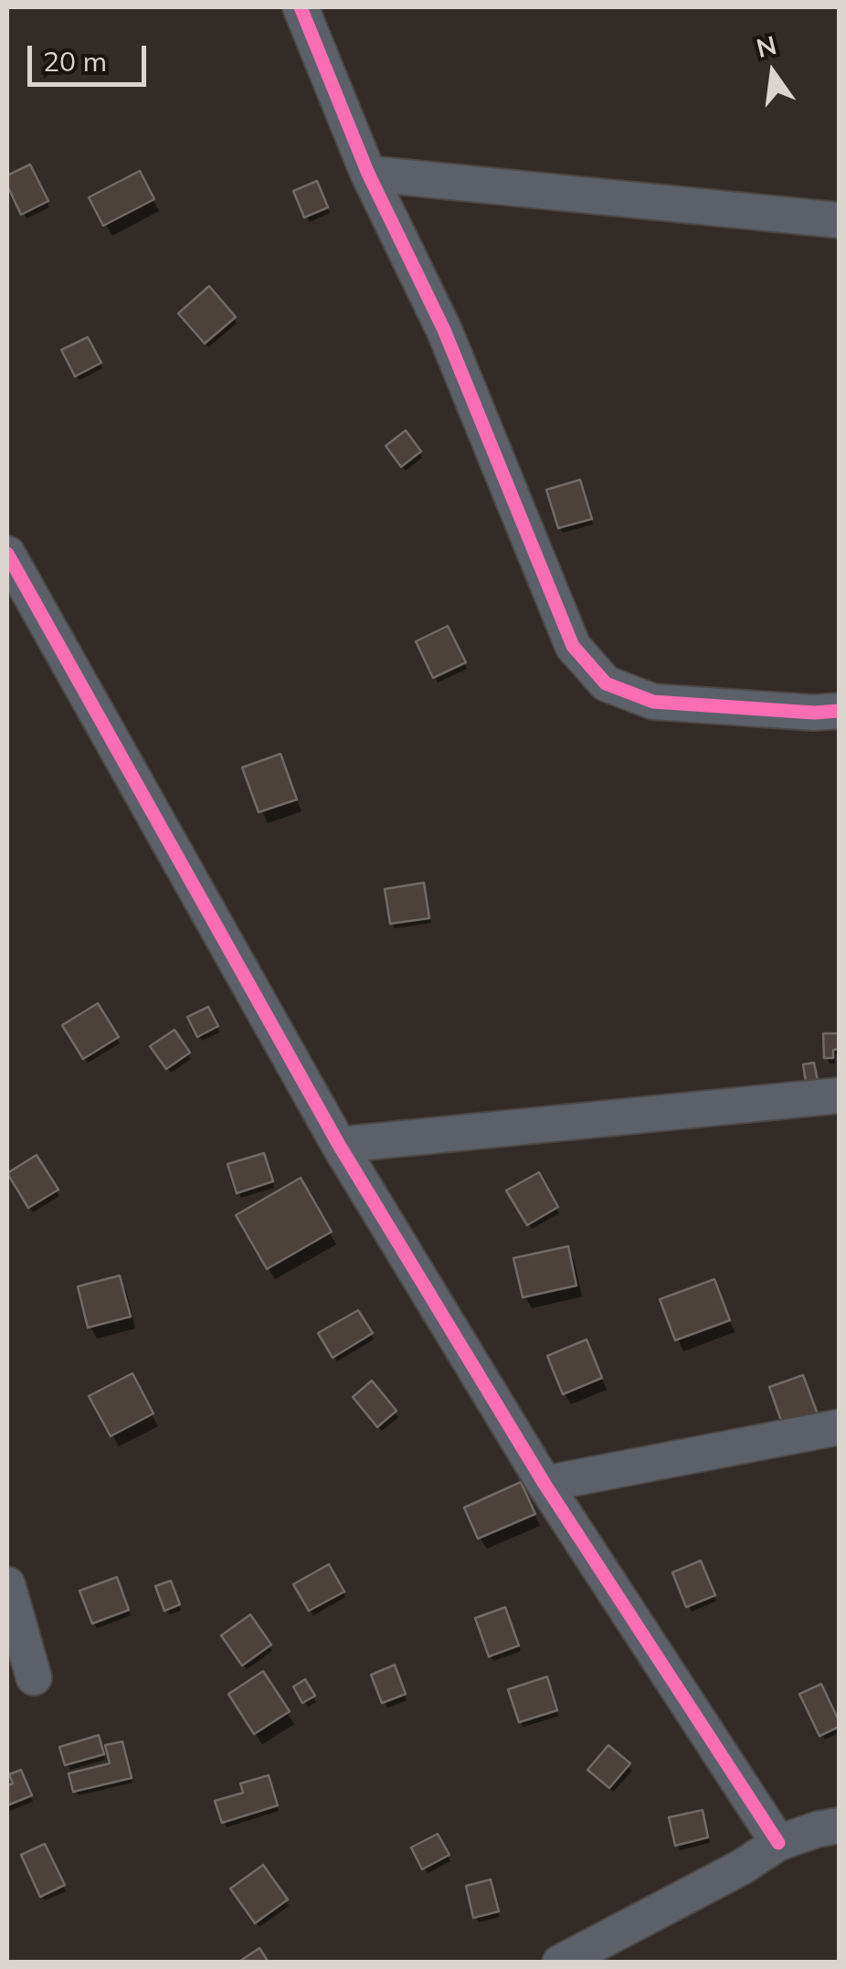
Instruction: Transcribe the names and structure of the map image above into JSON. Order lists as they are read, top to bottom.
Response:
{
  "scale_bar": "20 m",
  "north": "top"
}
